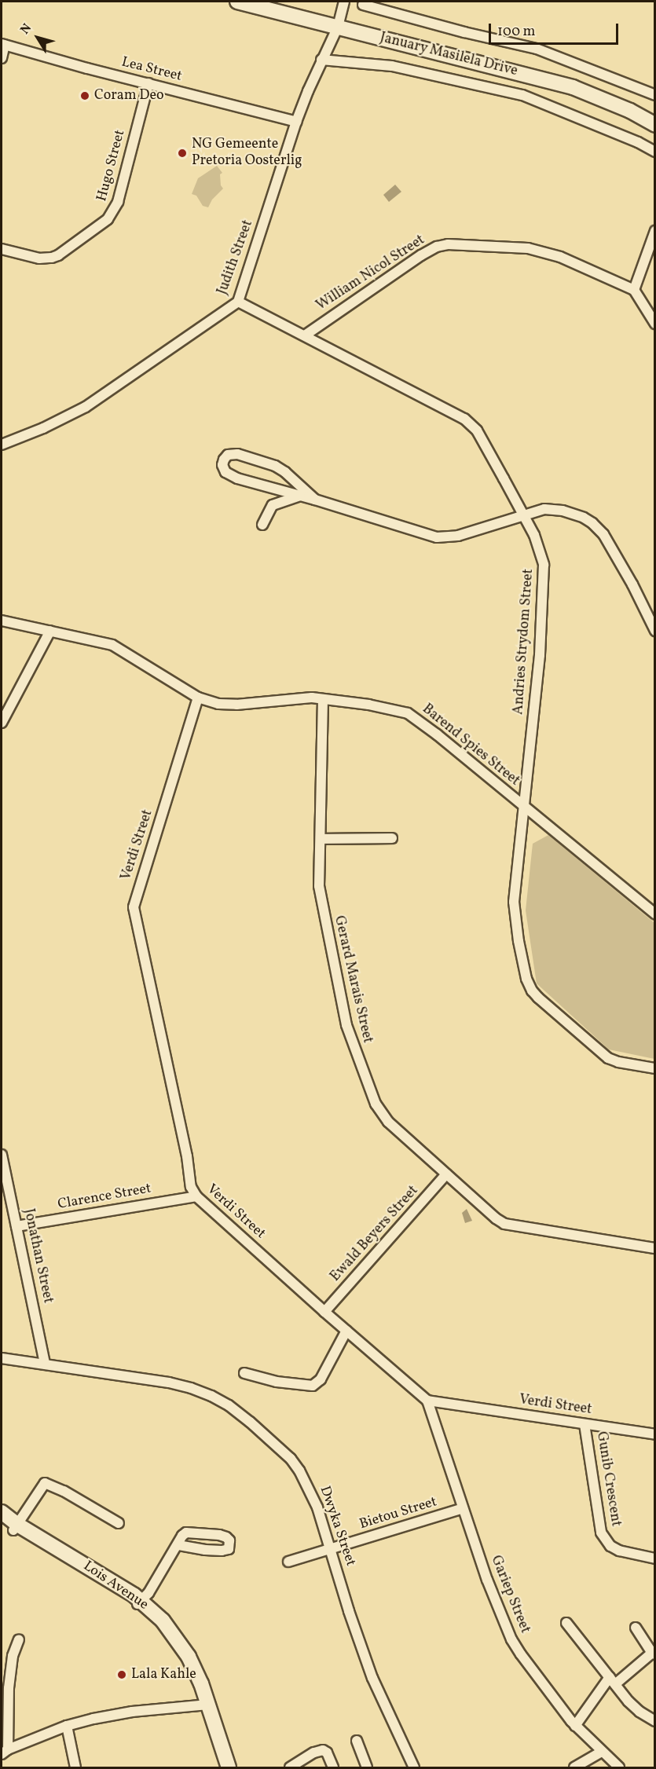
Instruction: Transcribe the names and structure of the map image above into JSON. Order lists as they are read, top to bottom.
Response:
{
  "streets": {
    "main road": ["January Masilela Drive", "Lois Avenue"],
    "street": [
      "Lea Street",
      "Hugo Street",
      "Judith Street",
      "William Nicol Street",
      "Andries Strydom Street",
      "Barend Spies Street",
      "Verdi Street",
      "Gerard Marais Street",
      "Clarence Street",
      "Ewald Beyers Street",
      "Jonathan Street",
      "Gunib Crescent",
      "Bietou Street",
      "Dwyka Street",
      "Gariep Street"
    ]
  },
  "crossings": [
    ["January Masilela Drive", "Judith Street"],
    ["Lea Street", "Hugo Street"],
    ["Lea Street", "Judith Street"],
    ["Judith Street", "Andries Strydom Street"],
    ["William Nicol Street", "Andries Strydom Street"],
    ["Andries Strydom Street", "Barend Spies Street"],
    ["Barend Spies Street", "Verdi Street"],
    ["Barend Spies Street", "Gerard Marais Street"],
    ["Verdi Street", "Clarence Street"],
    ["Verdi Street", "Ewald Beyers Street"],
    ["Verdi Street", "Gunib Crescent"],
    ["Verdi Street", "Gariep Street"],
    ["Gerard Marais Street", "Ewald Beyers Street"],
    ["Clarence Street", "Jonathan Street"],
    ["Jonathan Street", "Dwyka Street"],
    ["Bietou Street", "Dwyka Street"],
    ["Bietou Street", "Gariep Street"]
  ],
  "places": ["Coram Deo", "NG Gemeente Pretoria Oosterlig", "Lala Kahle"],
  "scale_bar": "100 m",
  "north": "top left"
}
